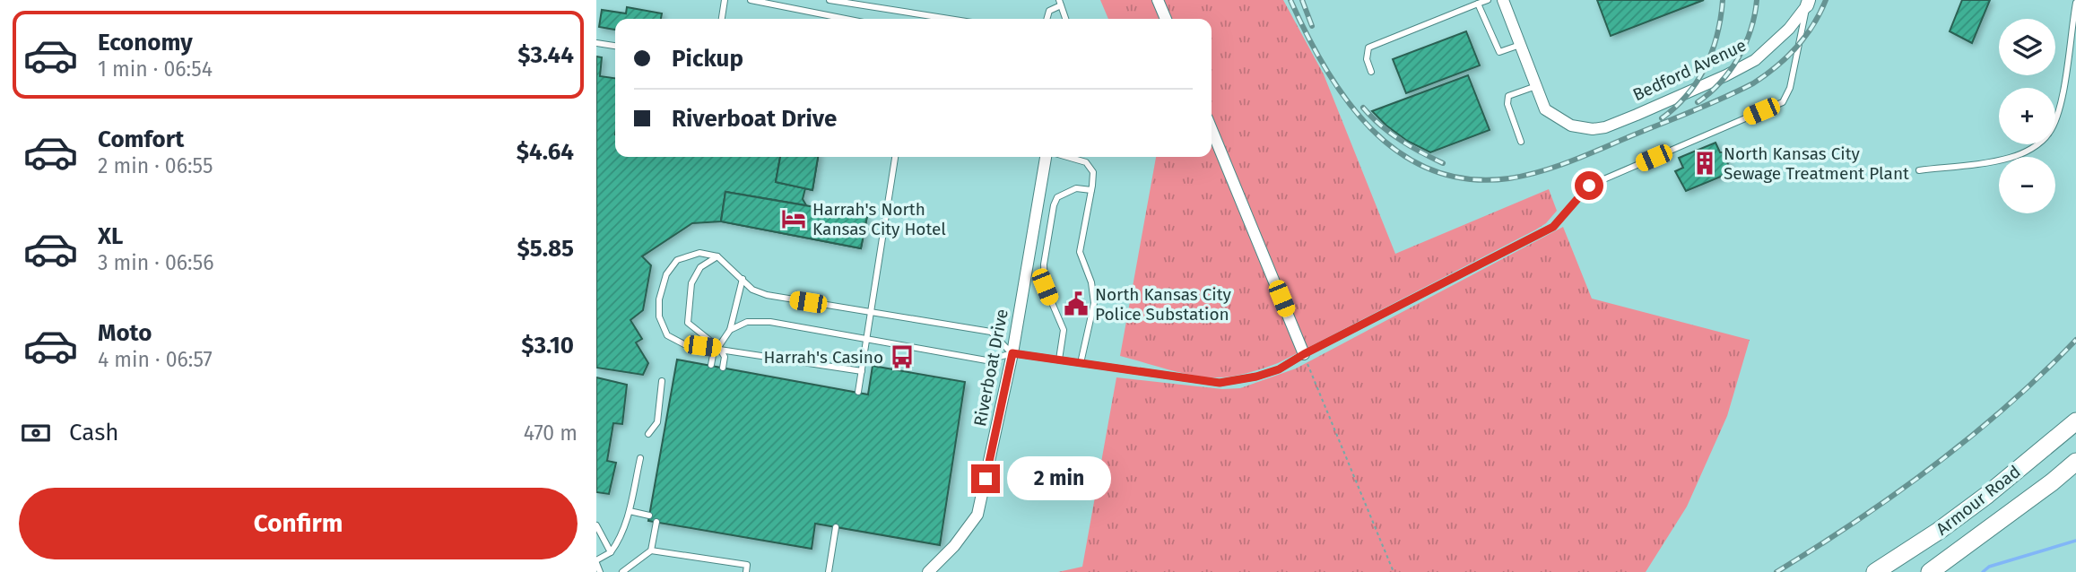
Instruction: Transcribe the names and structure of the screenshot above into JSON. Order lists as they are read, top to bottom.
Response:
{
  "streets": {
    "highway": ["Armour Road"],
    "street": ["Bedford Avenue", "Riverboat Drive"]
  },
  "places": {
    "building": ["North Kansas City Sewage Treatment Plant"],
    "hotel": ["Harrah's North Kansas City Hotel"],
    "public building": ["North Kansas City Police Substation"],
    "bus stop": ["Harrah's Casino"]
  },
  "page": {
    "list": [
      {
        "name": "Economy",
        "note": "1 min · 06:54",
        "value": "$3.44"
      },
      {
        "name": "Comfort",
        "note": "2 min · 06:55",
        "value": "$4.64"
      },
      {
        "name": "XL",
        "note": "3 min · 06:56",
        "value": "$5.85"
      },
      {
        "name": "Moto",
        "note": "4 min · 06:57",
        "value": "$3.10"
      }
    ],
    "map_buttons": ["+", "−"],
    "banner": ["Pickup", "Riverboat Drive"],
    "pay": ["Cash", "470 m"],
    "bubble": "2 min",
    "buttons": "Confirm"
  }
}
